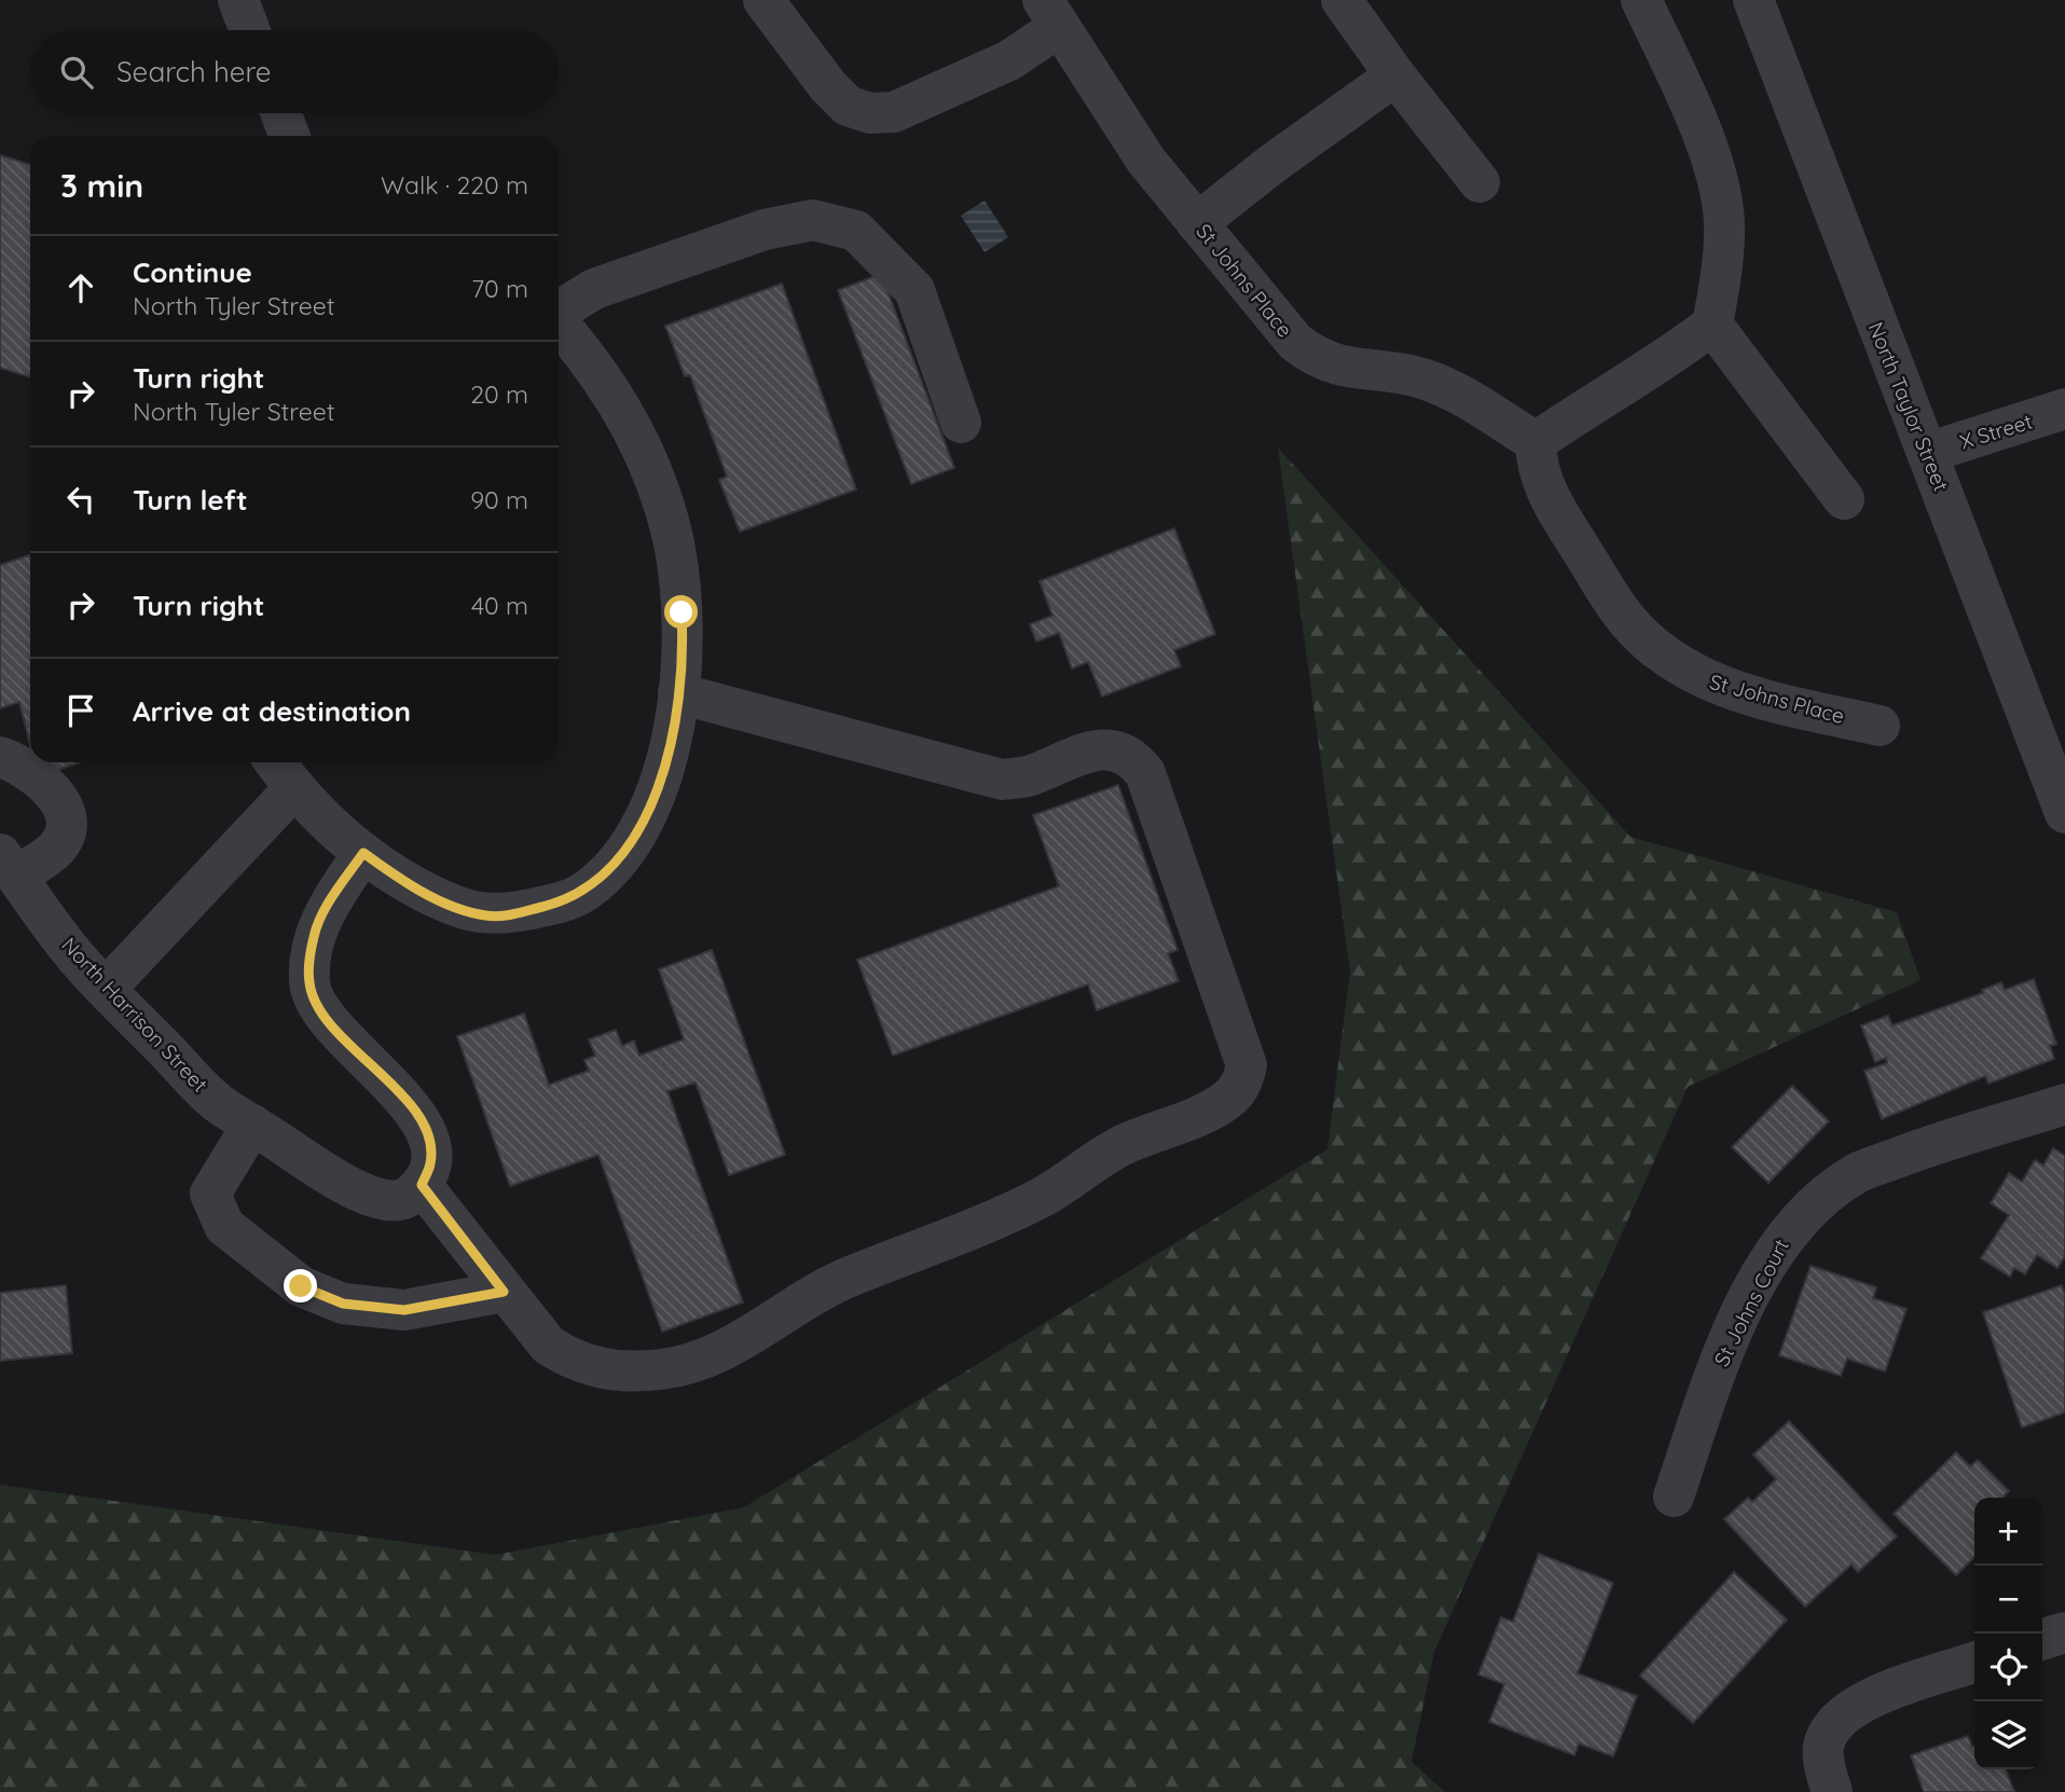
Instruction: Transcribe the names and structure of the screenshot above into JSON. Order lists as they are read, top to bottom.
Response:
{
  "streets": {
    "street": [
      "St Johns Place",
      "North Taylor Street",
      "X Street",
      "North Harrison Street",
      "St Johns Court"
    ]
  },
  "crossings": [
    ["North Taylor Street", "X Street"]
  ],
  "page": {
    "search": "Search here",
    "heading": ["3 min", "Walk · 220 m"],
    "list": [
      ["Continue", "North Tyler Street", "70 m"],
      ["Turn right", "North Tyler Street", "20 m"],
      ["Turn left", "90 m"],
      ["Turn right", "40 m"],
      "Arrive at destination"
    ],
    "map_buttons": ["+", "−"]
  }
}
